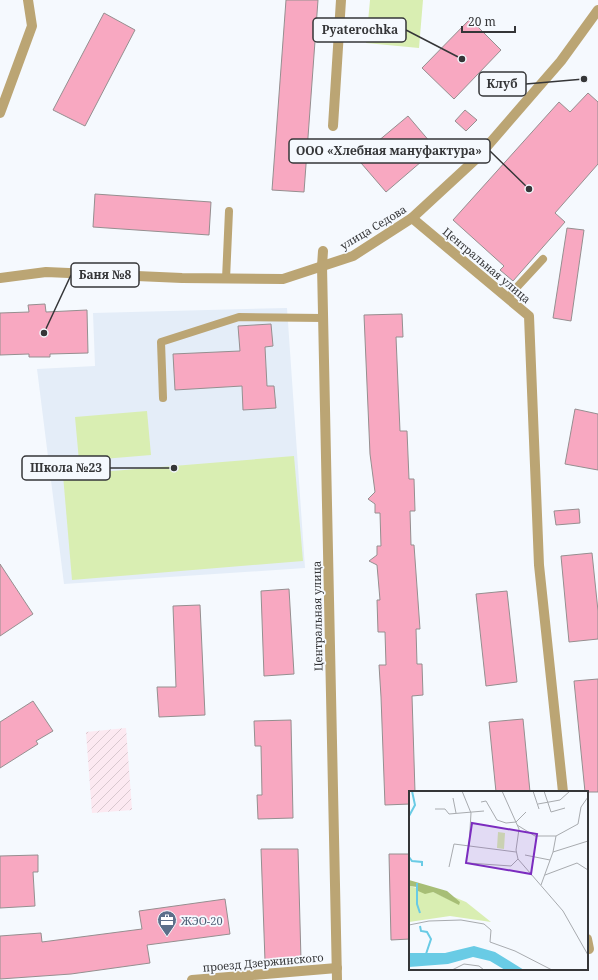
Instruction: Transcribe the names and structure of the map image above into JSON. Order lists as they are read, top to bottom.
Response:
{
  "streets": {
    "street": ["улица Седова", "Центральная улица", "проезд Дзержинского"]
  },
  "crossings": [
    ["улица Седова", "Центральная улица"],
    ["Центральная улица", "проезд Дзержинского"]
  ],
  "places": {
    "other": [
      "Pyaterochka",
      "Клуб",
      "ООО «Хлебная мануфактура»",
      "Баня №8",
      "Школа №23"
    ],
    "office": ["ЖЭО-20"]
  },
  "scale_bar": "20 m"
}
